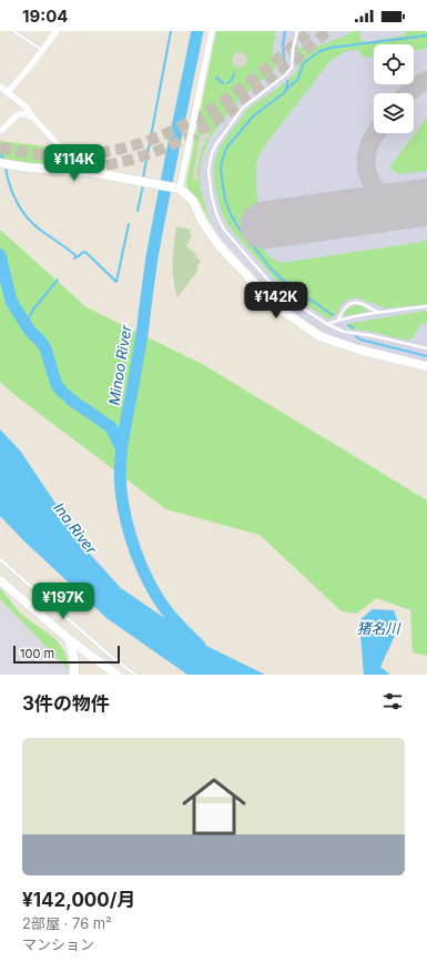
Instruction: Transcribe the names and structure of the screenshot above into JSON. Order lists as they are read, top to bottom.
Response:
{
  "water": ["Minoo River", "Ina River", "猪名川"],
  "scale_bar": "100 m",
  "page": {
    "status": "19:04",
    "price": ["¥114K", "¥142K", "¥197K"],
    "scale": "100 m",
    "heading": "3件の物件",
    "list": [
      {
        "name": "¥142,000/月",
        "note": "2部屋 · 76 m² · マンション"
      }
    ]
  }
}
